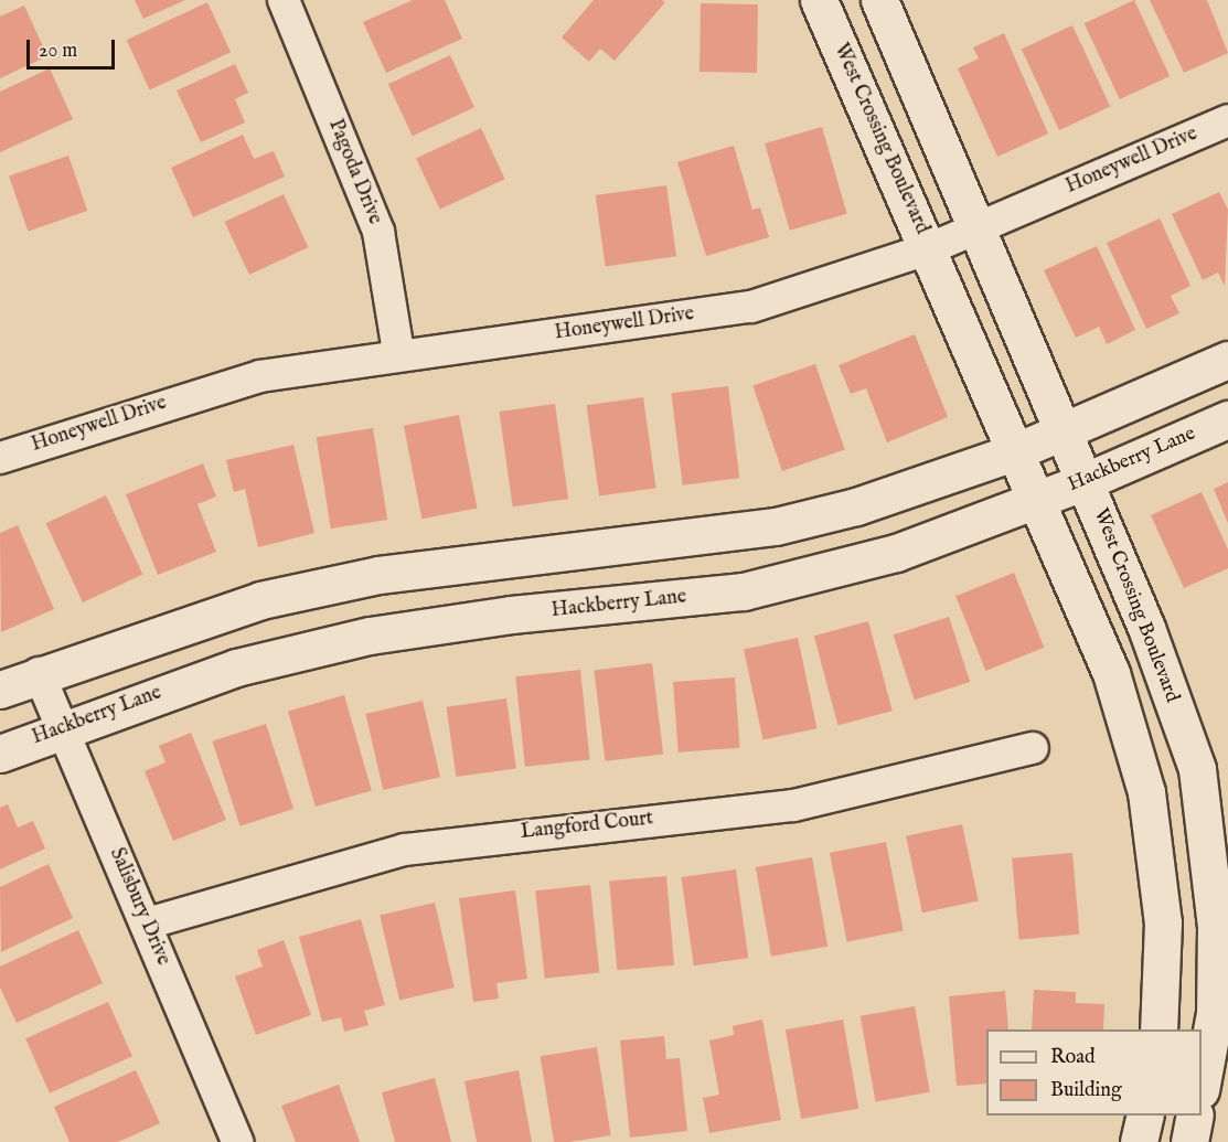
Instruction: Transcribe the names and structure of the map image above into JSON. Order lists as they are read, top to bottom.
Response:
{
  "streets": {
    "street": [
      "West Crossing Boulevard",
      "Honeywell Drive",
      "Pagoda Drive",
      "Hackberry Lane",
      "Langford Court",
      "Salisbury Drive"
    ]
  },
  "crossings": [
    ["West Crossing Boulevard", "Honeywell Drive"],
    ["West Crossing Boulevard", "Hackberry Lane"],
    ["Honeywell Drive", "Pagoda Drive"],
    ["Hackberry Lane", "Salisbury Drive"],
    ["Langford Court", "Salisbury Drive"]
  ],
  "legend": ["Road", "Building"],
  "scale_bar": "20 m"
}
